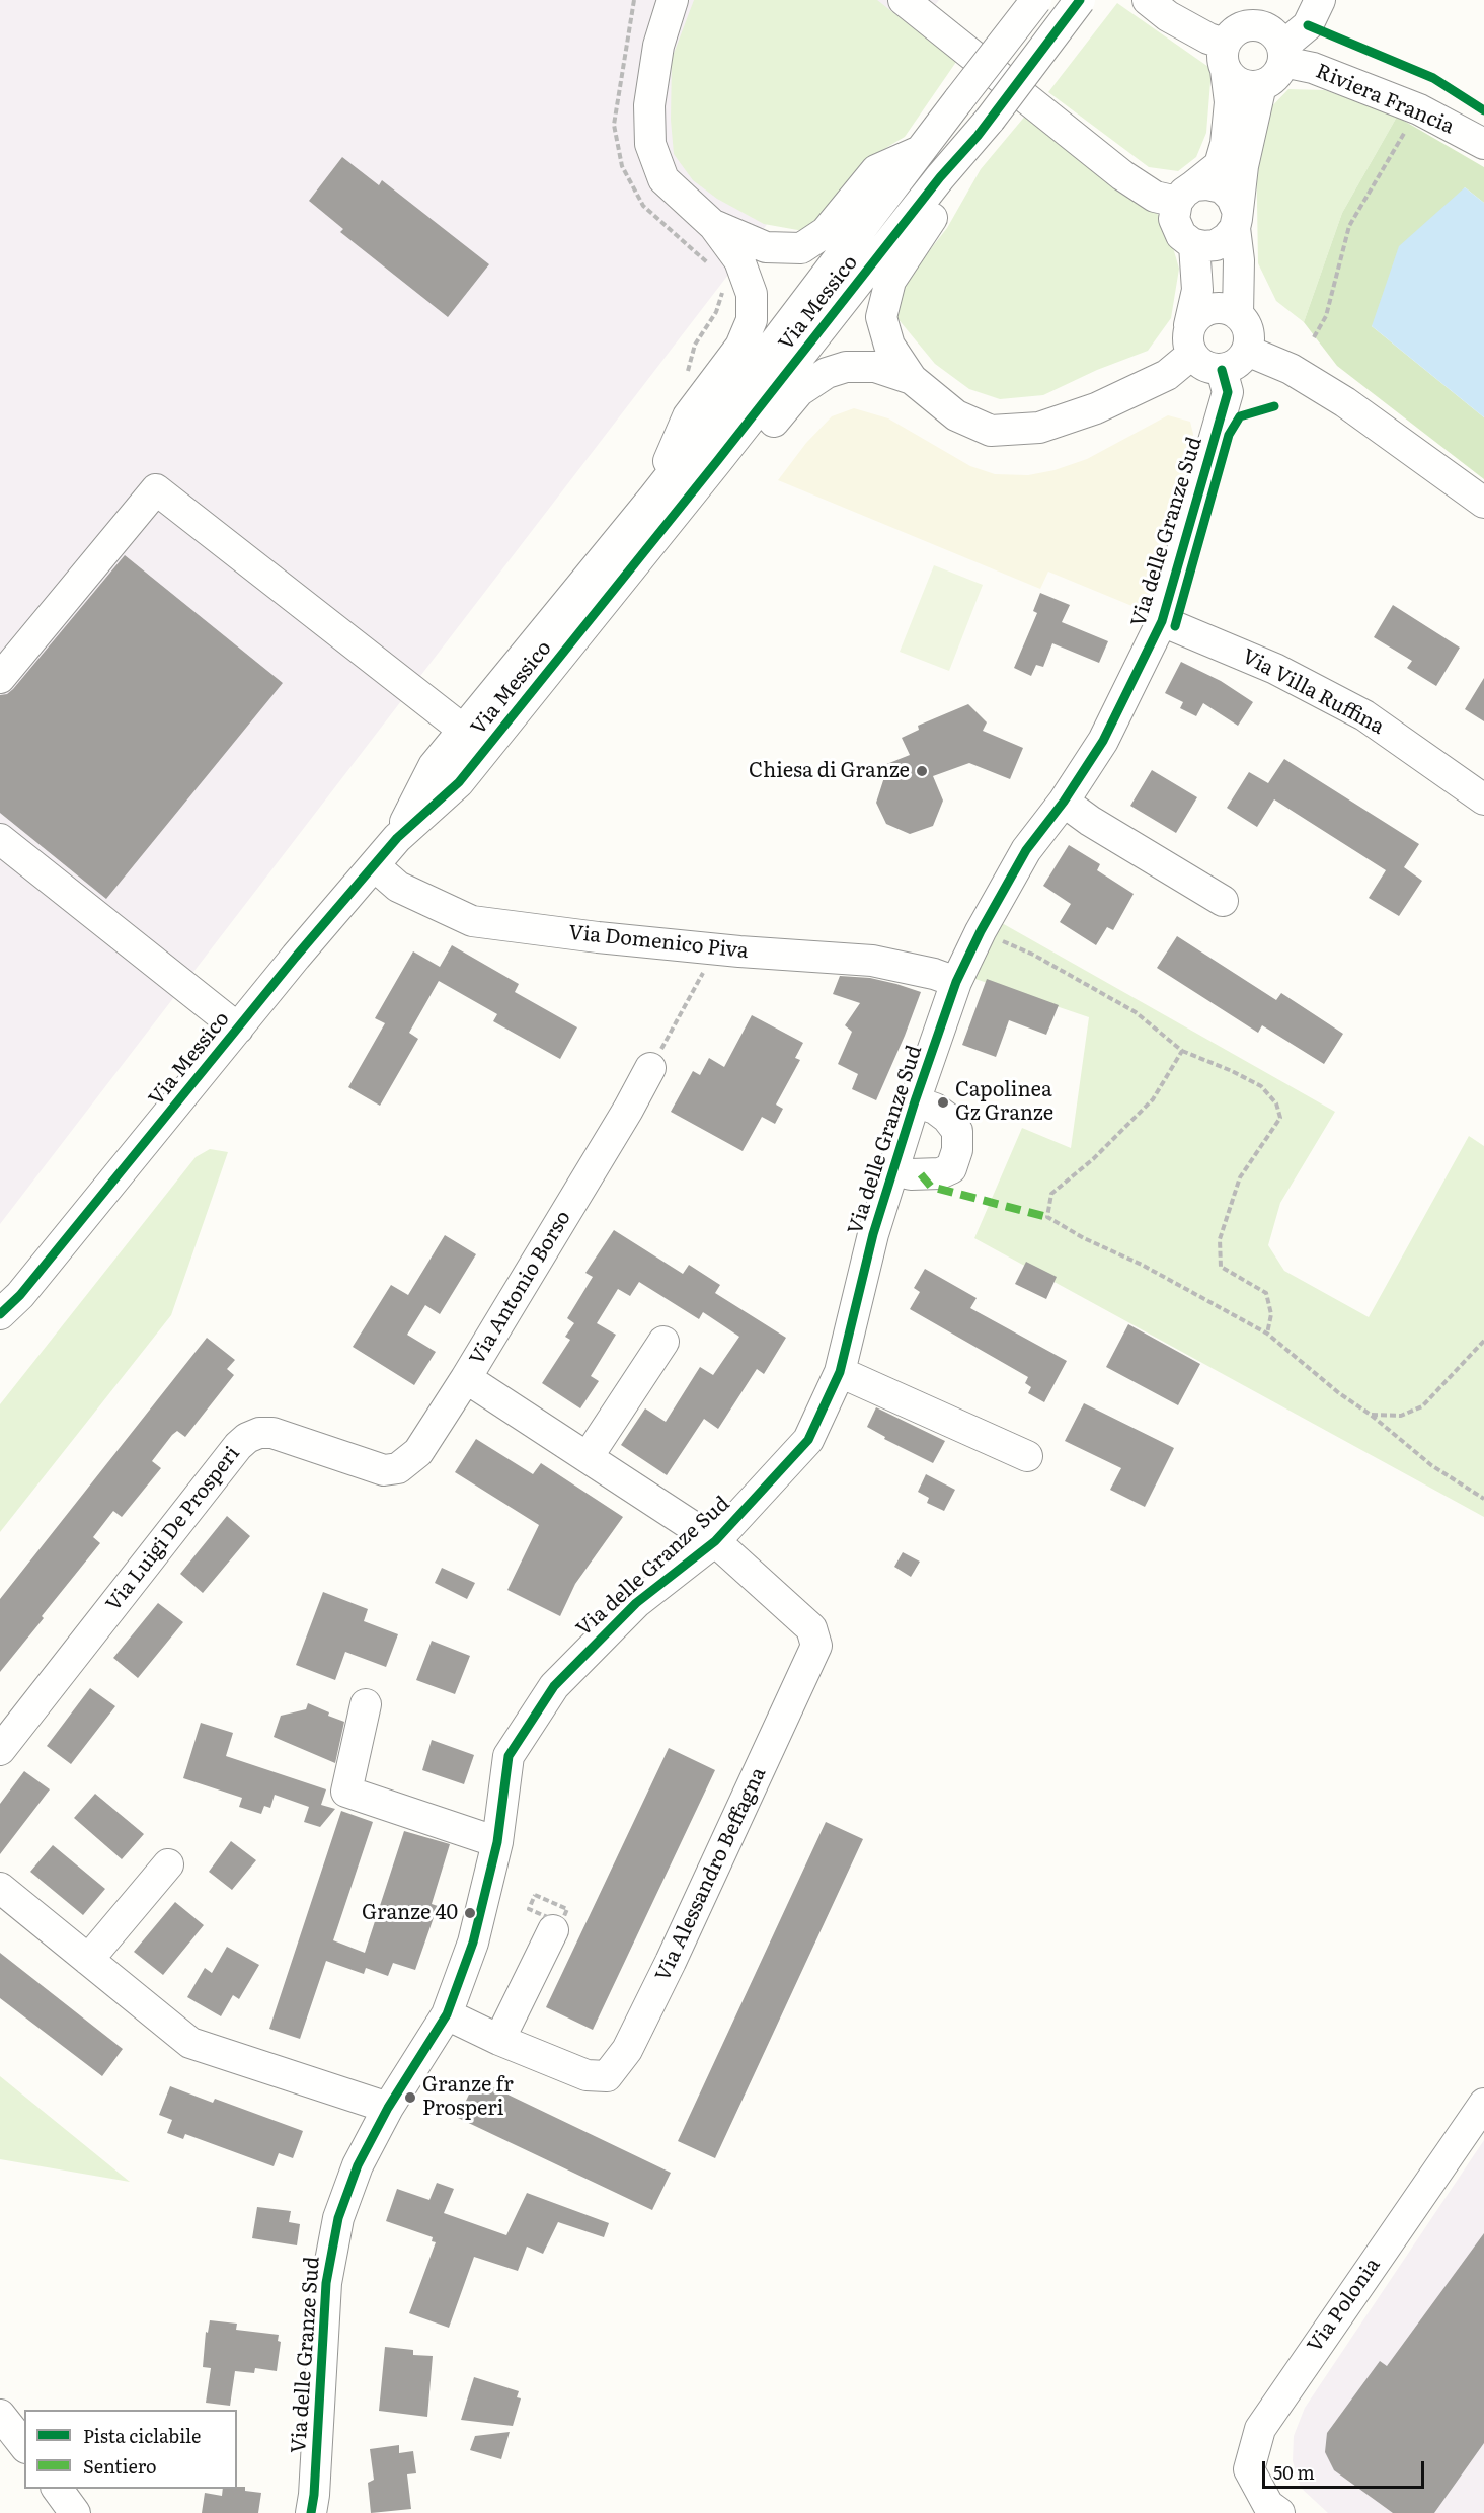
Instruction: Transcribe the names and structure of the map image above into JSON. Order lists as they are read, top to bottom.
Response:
{
  "streets": {
    "street": [
      "Riviera Francia",
      "Via Messico",
      "Via delle Granze Sud",
      "Via Villa Ruffina",
      "Via Domenico Piva",
      "Via Antonio Borso",
      "Via Luigi De Prosperi",
      "Via Alessandro Beffagna",
      "Via Polonia"
    ]
  },
  "crossings": [
    ["Via Messico", "Via Domenico Piva"],
    ["Via delle Granze Sud", "Via Villa Ruffina"],
    ["Via delle Granze Sud", "Via Domenico Piva"],
    ["Via delle Granze Sud", "Via Antonio Borso"],
    ["Via delle Granze Sud", "Via Alessandro Beffagna"],
    ["Via Antonio Borso", "Via Luigi De Prosperi"],
    ["Via Antonio Borso", "Via Alessandro Beffagna"]
  ],
  "places": [
    "Chiesa di Granze",
    "Capolinea Gz Granze",
    "Granze 40",
    "Granze fr Prosperi"
  ],
  "legend": ["Pista ciclabile", "Sentiero"],
  "scale_bar": "50 m"
}
